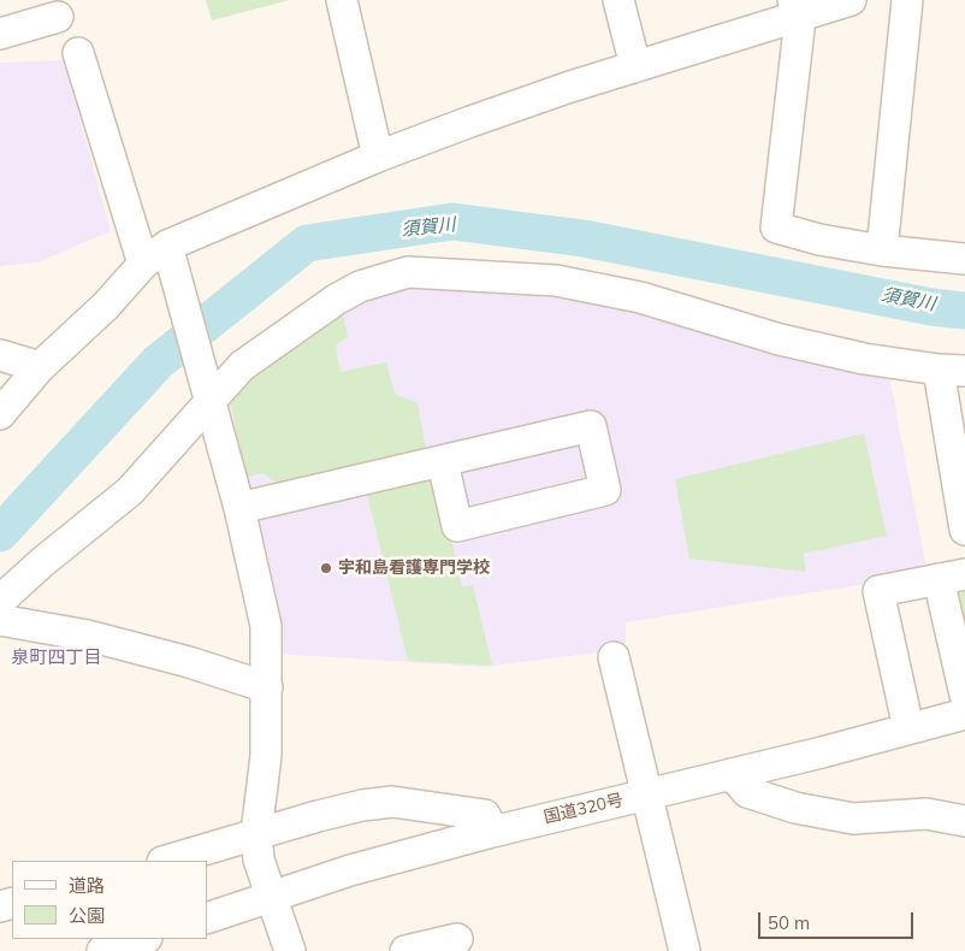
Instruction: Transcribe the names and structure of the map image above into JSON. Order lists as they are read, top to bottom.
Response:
{
  "streets": {
    "street": ["国道320号"]
  },
  "districts": ["泉町四丁目"],
  "water": ["須賀川"],
  "places": ["宇和島看護専門学校"],
  "legend": ["道路", "公園"],
  "scale_bar": "50 m"
}
